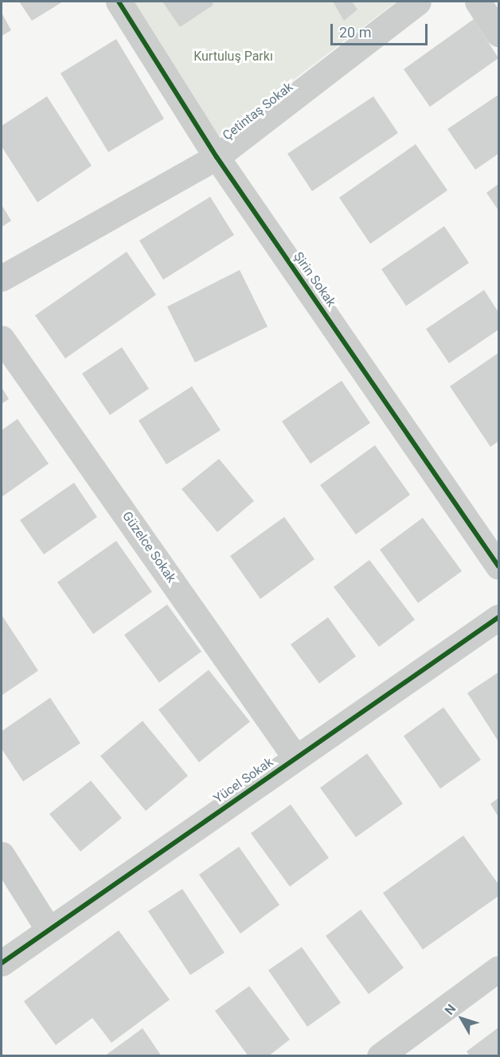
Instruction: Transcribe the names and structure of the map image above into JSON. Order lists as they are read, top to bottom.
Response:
{
  "streets": {
    "street": [
      "Çetintaş Sokak",
      "Şirin Sokak",
      "Güzelce Sokak",
      "Yücel Sokak"
    ]
  },
  "crossings": [
    ["Çetintaş Sokak", "Şirin Sokak"],
    ["Güzelce Sokak", "Yücel Sokak"]
  ],
  "parks": ["Kurtuluş Parkı"],
  "scale_bar": "20 m",
  "north": "top left"
}
